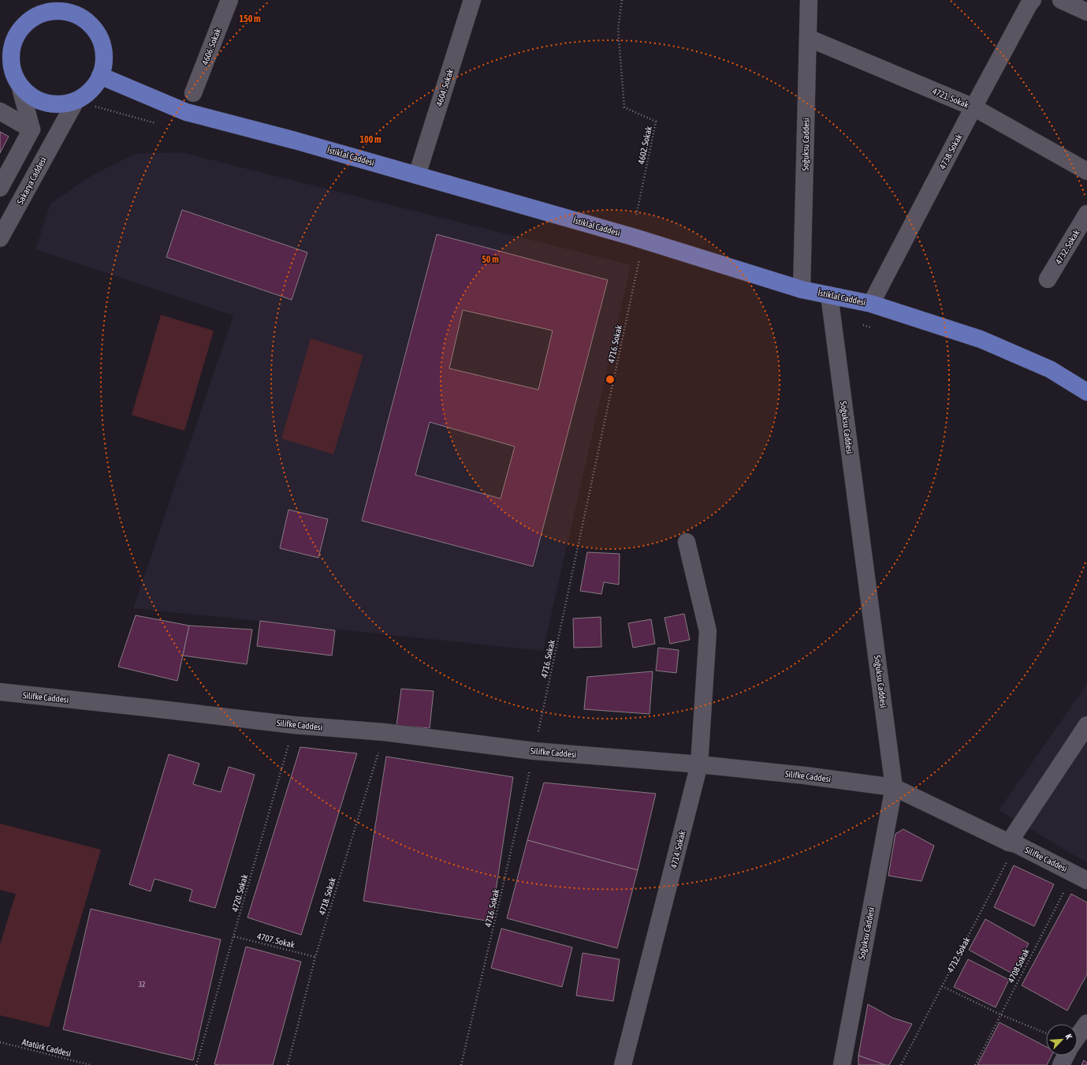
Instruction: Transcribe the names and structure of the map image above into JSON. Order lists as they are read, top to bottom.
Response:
{
  "streets": {
    "main road": ["İstiklal Caddesi"],
    "street": [
      "4606. Sokak",
      "4604. Sokak",
      "4721. Sokak",
      "Soğuksu Caddesi",
      "4738. Sokak",
      "Sakarya Caddesi",
      "4732. Sokak",
      "Silifke Caddesi",
      "4714. Sokak"
    ],
    "path": [
      "4602. Sokak",
      "4716. Sokak",
      "4720. Sokak",
      "4718. Sokak",
      "4707. Sokak",
      "4712. Sokak",
      "4708 Sokak",
      "Atatürk Caddesi"
    ]
  },
  "crossings": [
    ["4604. Sokak", "İstiklal Caddesi"],
    ["4721. Sokak", "Soğuksu Caddesi"],
    ["4721. Sokak", "4738. Sokak"],
    ["Soğuksu Caddesi", "İstiklal Caddesi"],
    ["Soğuksu Caddesi", "Silifke Caddesi"],
    ["4602. Sokak", "İstiklal Caddesi"],
    ["4738. Sokak", "İstiklal Caddesi"],
    ["İstiklal Caddesi", "Sakarya Caddesi"],
    ["4716. Sokak", "Silifke Caddesi"],
    ["Silifke Caddesi", "4714. Sokak"],
    ["Silifke Caddesi", "4720. Sokak"],
    ["Silifke Caddesi", "4718. Sokak"],
    ["Silifke Caddesi", "4712. Sokak"],
    ["Silifke Caddesi", "4708 Sokak"],
    ["4720. Sokak", "4707. Sokak"],
    ["4718. Sokak", "4707. Sokak"]
  ],
  "house_numbers": ["32"],
  "north": "top right",
  "rings": ["150 m", "100 m", "50 m"]
}
